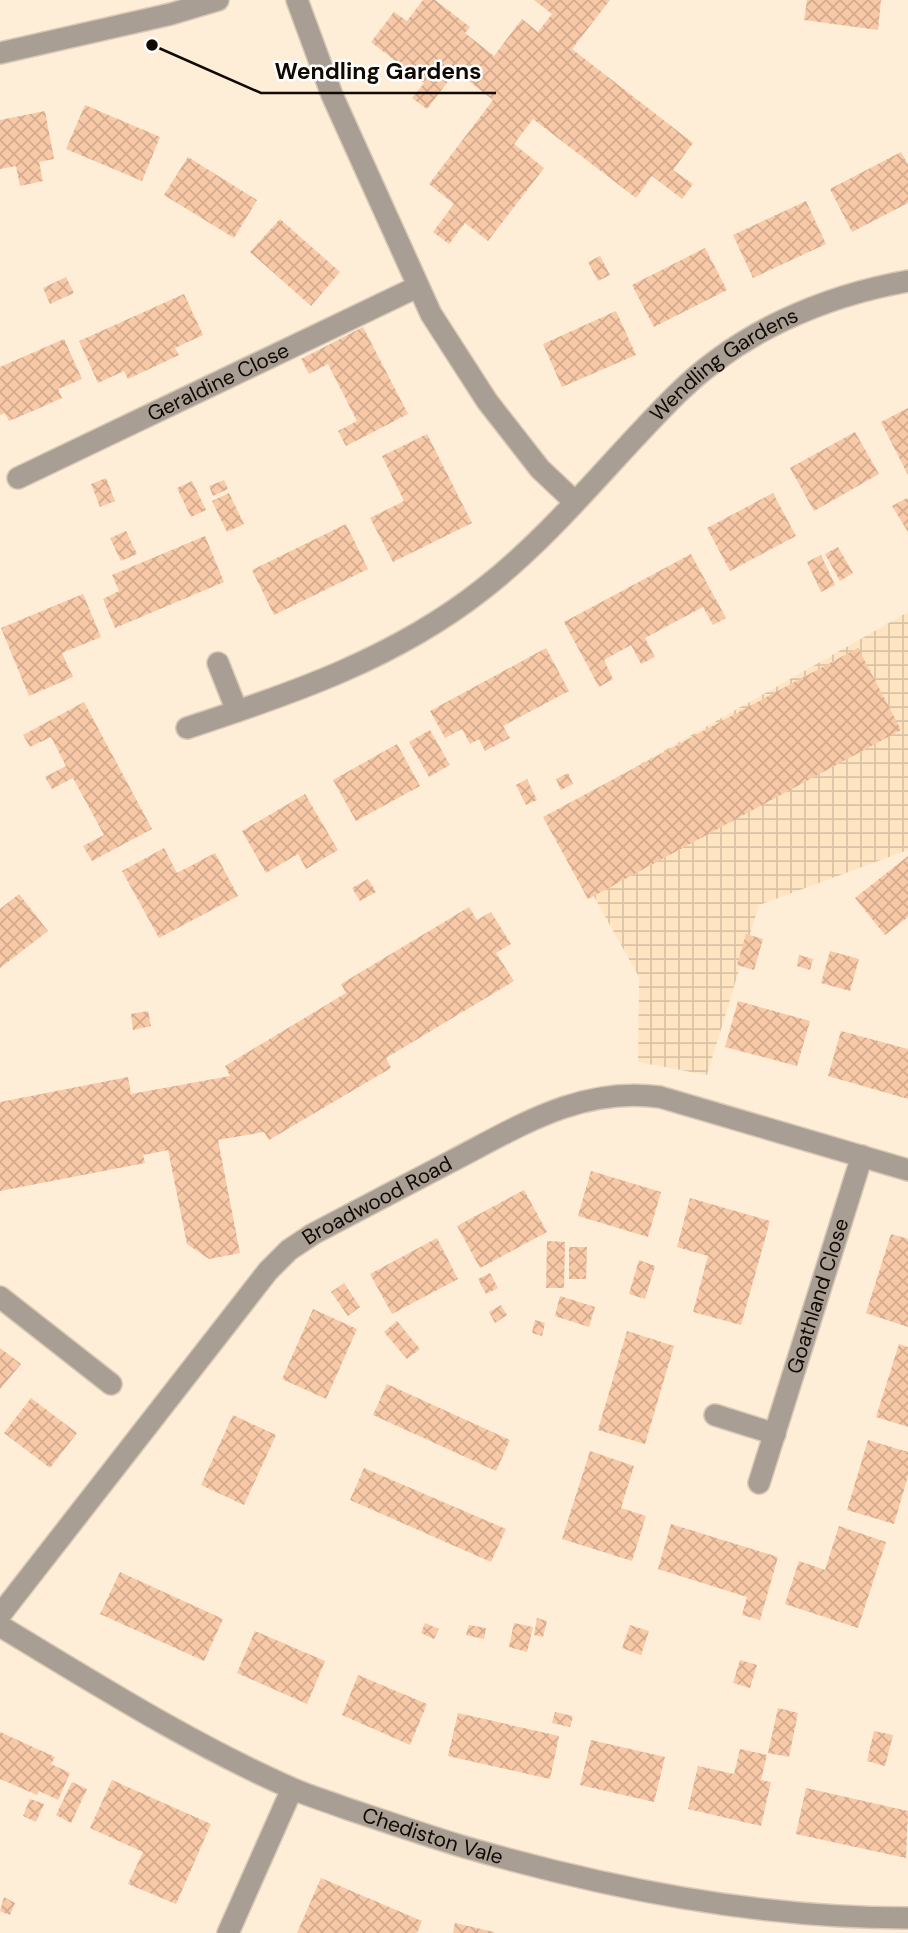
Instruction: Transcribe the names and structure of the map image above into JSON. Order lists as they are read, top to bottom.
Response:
{
  "streets": {
    "street": [
      "Wendling Gardens",
      "Geraldine Close",
      "Broadwood Road",
      "Goathland Close",
      "Chediston Vale"
    ]
  },
  "crossings": [
    ["Broadwood Road", "Goathland Close"]
  ],
  "places": ["Wendling Gardens"]
}
